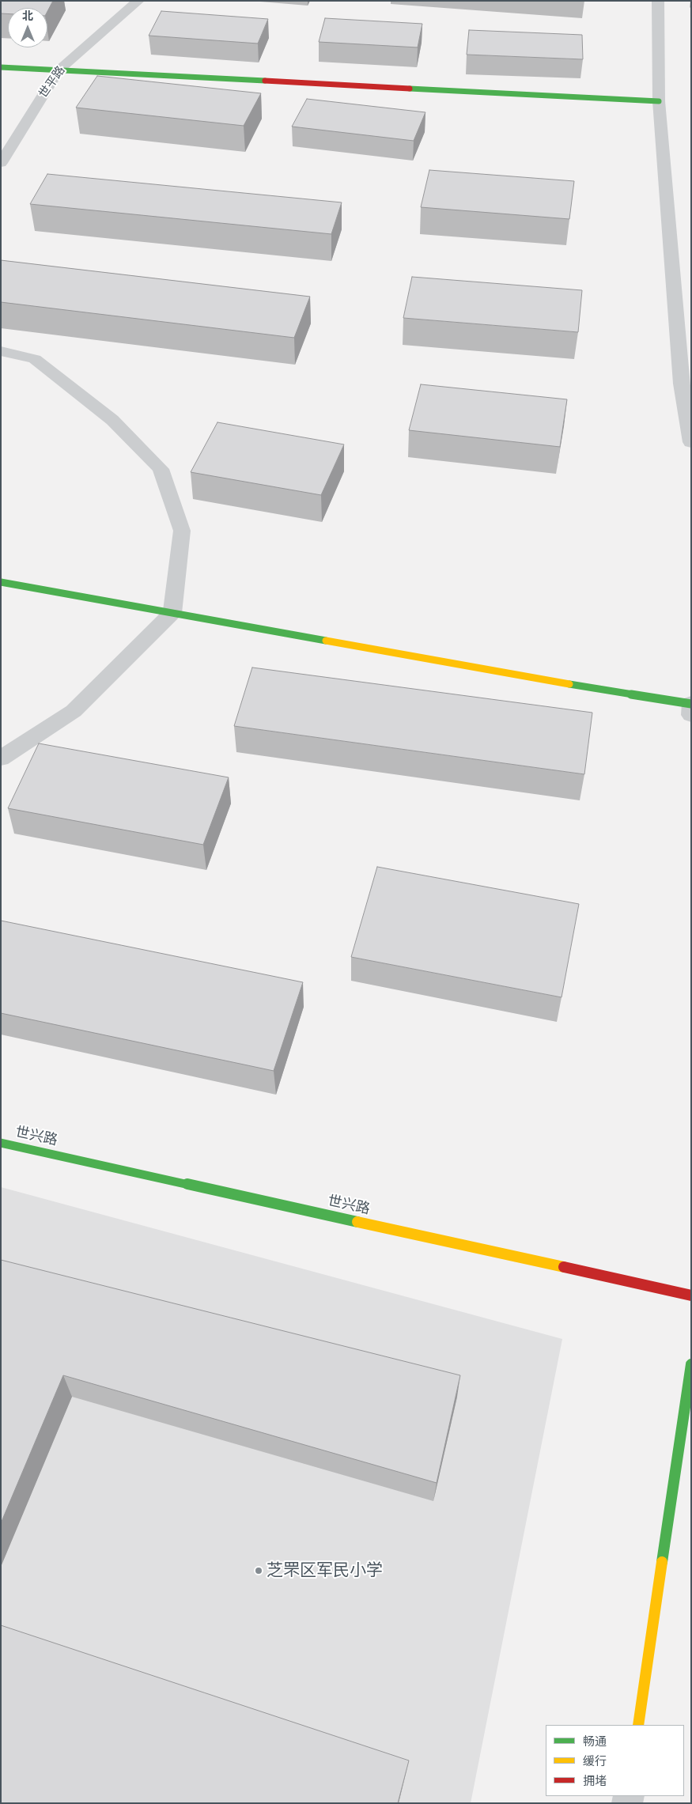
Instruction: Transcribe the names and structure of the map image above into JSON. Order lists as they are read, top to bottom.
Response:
{
  "streets": {
    "street": ["世平路", "世兴路"]
  },
  "places": ["芝罘区军民小学"],
  "legend": ["畅通", "缓行", "拥堵"],
  "north": "top"
}
